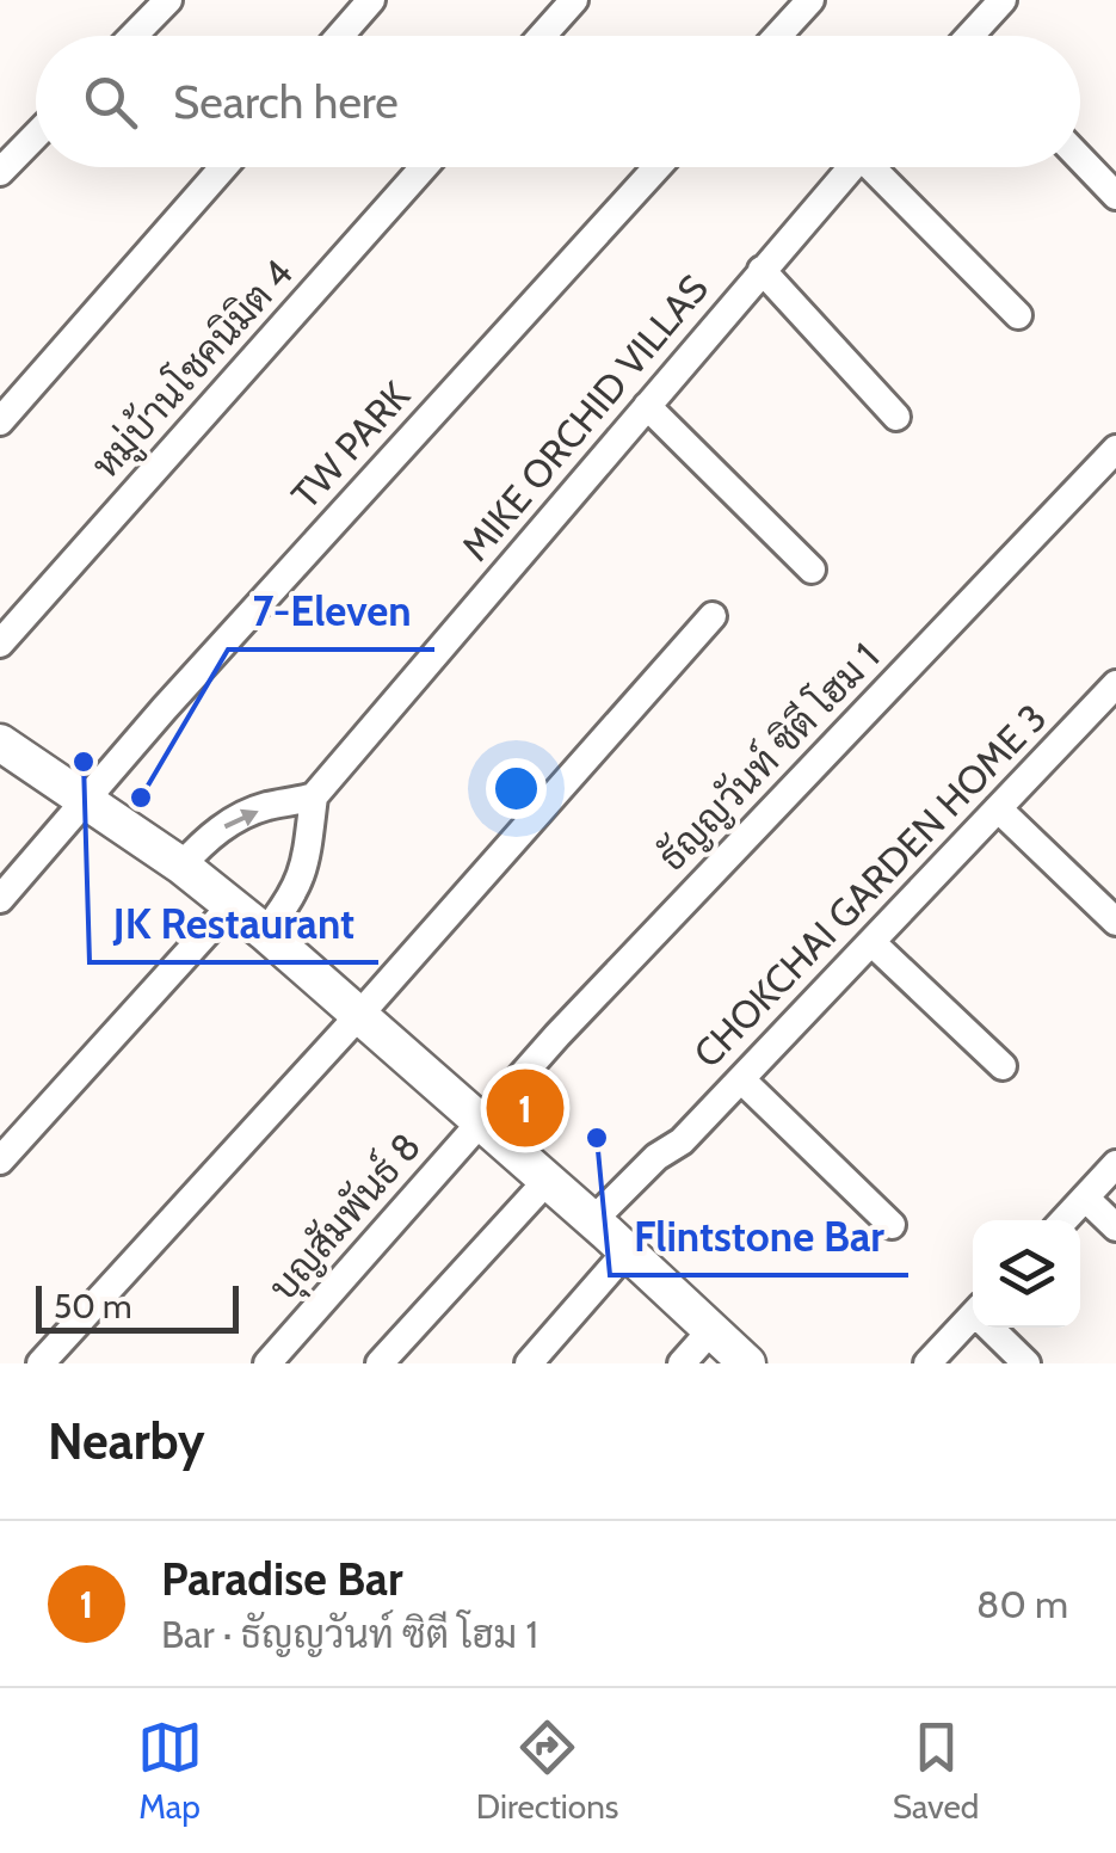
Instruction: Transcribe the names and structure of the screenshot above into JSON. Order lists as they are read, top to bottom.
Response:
{
  "streets": {
    "street": [
      "หมู่บ้านโชคนิมิต 4",
      "MIKE ORCHID VILLAS",
      "TW PARK",
      "ธัญญวันท์ ซิตี โฮม 1",
      "CHOKCHAI GARDEN HOME 3",
      "บุญสัมพันธ์ 8"
    ]
  },
  "crossings": [
    ["ธัญญวันท์ ซิตี โฮม 1", "บุญสัมพันธ์ 8"]
  ],
  "places": ["JK Restaurant", "7-Eleven", "Flintstone Bar"],
  "scale_bar": "50 m",
  "page": {
    "search": "Search here",
    "pins": "1",
    "scale": "50 m",
    "heading": "Nearby",
    "list": [
      {
        "mark": "1",
        "name": "Paradise Bar",
        "note": "Bar · ธัญญวันท์ ซิตี โฮม 1",
        "value": "80 m"
      }
    ],
    "nav": ["Map", "Directions", "Saved"]
  }
}
